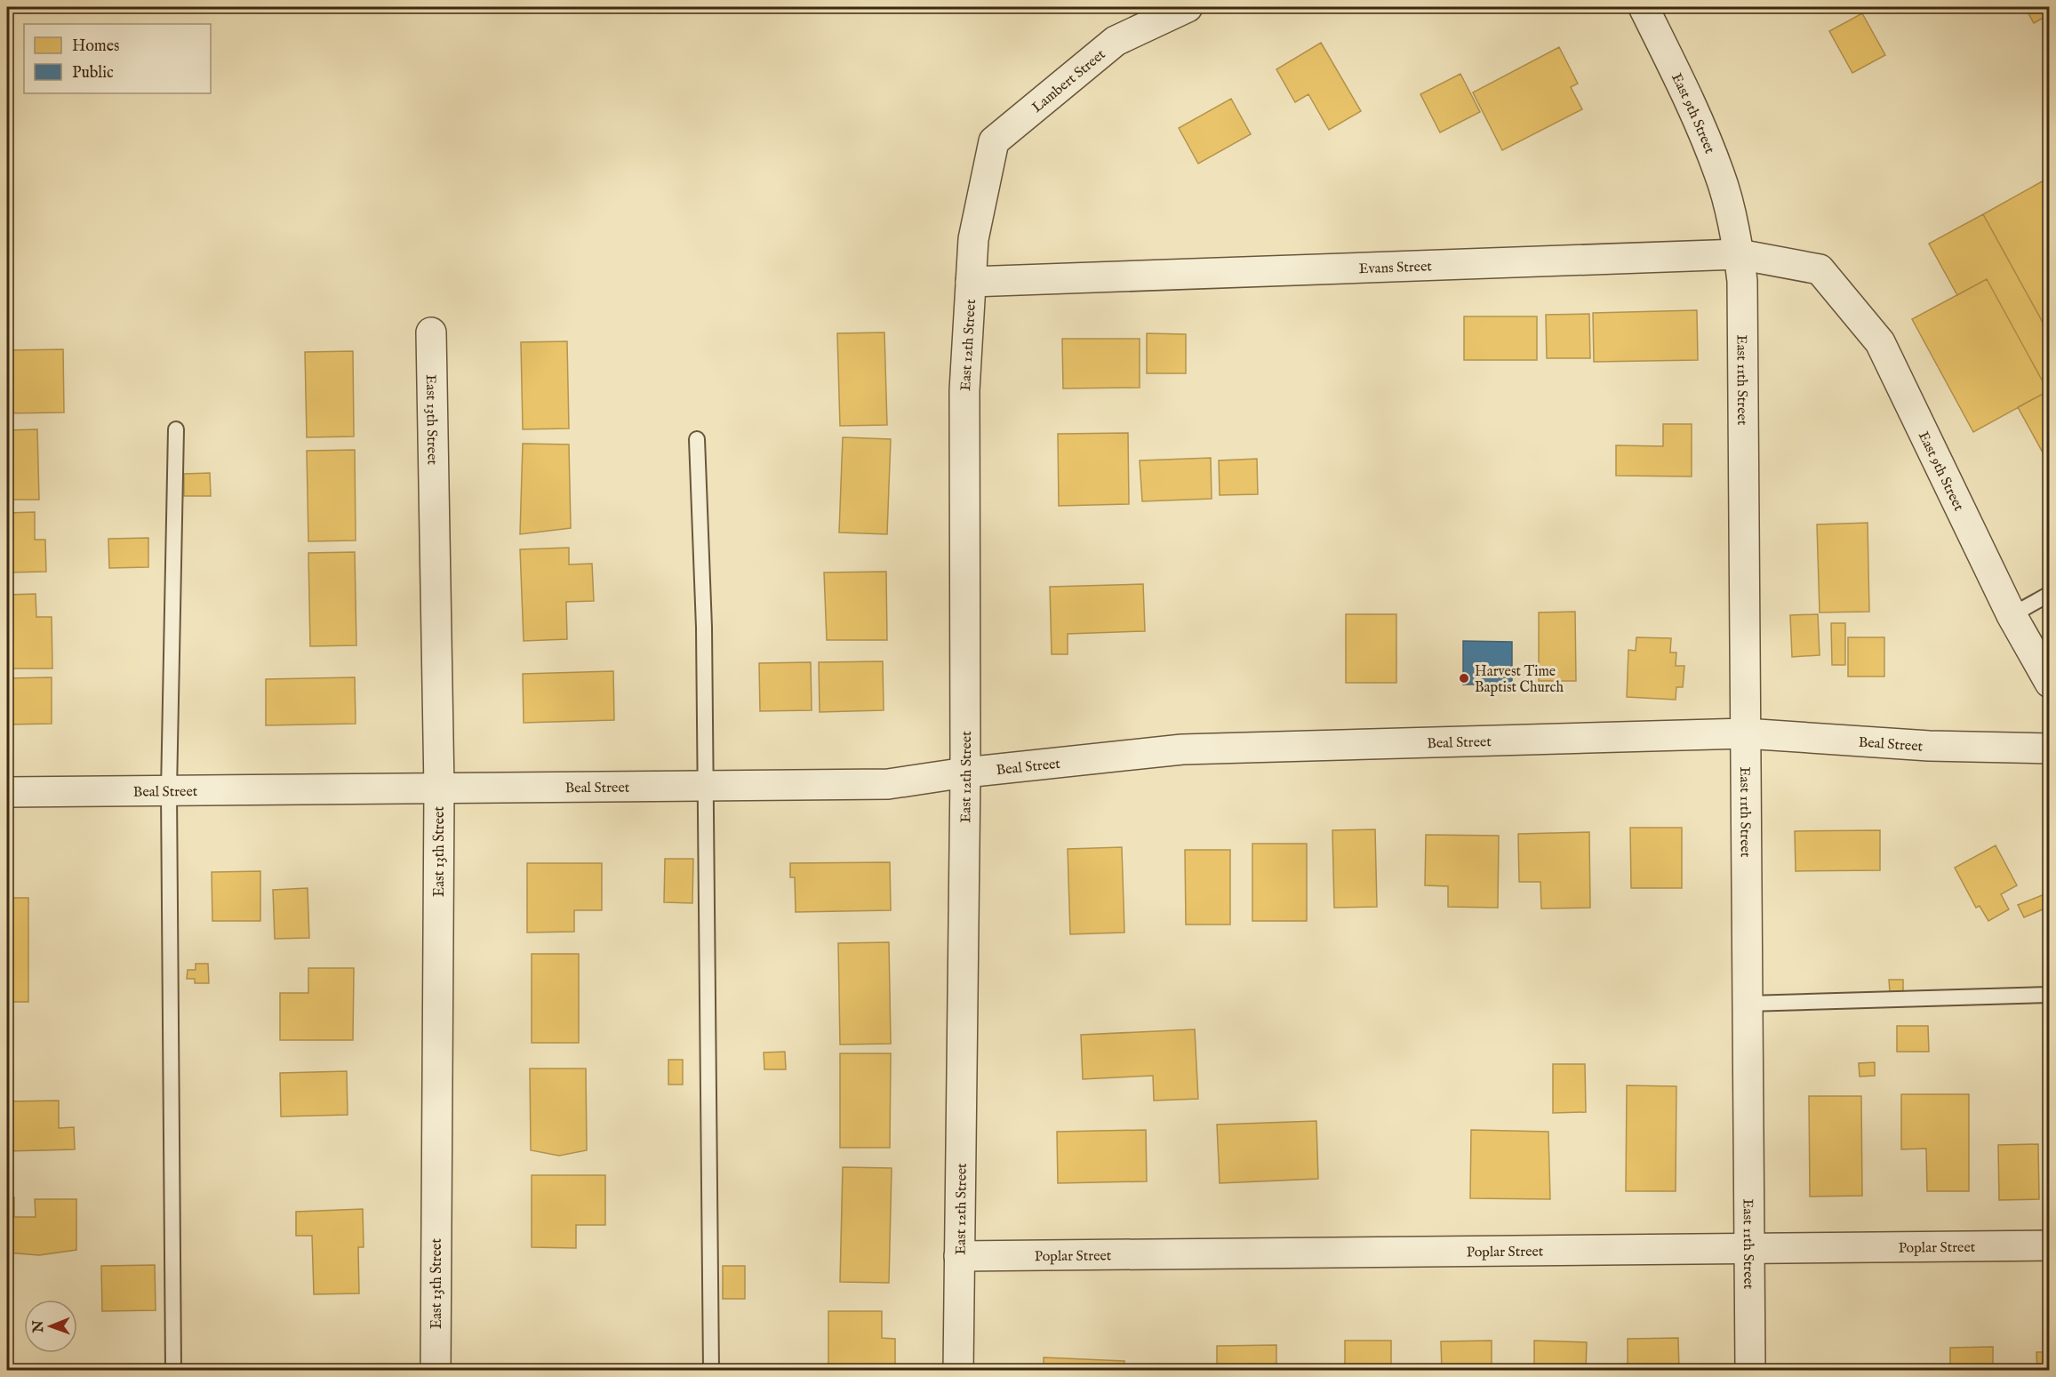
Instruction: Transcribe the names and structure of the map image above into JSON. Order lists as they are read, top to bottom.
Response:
{
  "streets": {
    "street": [
      "Lambert Street",
      "East 9th Street",
      "Evans Street",
      "East 12th Street",
      "East 11th Street",
      "East 13th Street",
      "Beal Street",
      "Poplar Street"
    ]
  },
  "crossings": [
    ["Lambert Street", "East 12th Street"],
    ["East 9th Street", "Evans Street"],
    ["East 9th Street", "East 11th Street"],
    ["Evans Street", "East 12th Street"],
    ["Evans Street", "East 11th Street"],
    ["East 12th Street", "Beal Street"],
    ["East 12th Street", "Poplar Street"],
    ["East 11th Street", "Beal Street"],
    ["East 11th Street", "Poplar Street"],
    ["East 13th Street", "Beal Street"]
  ],
  "places": ["Harvest Time Baptist Church"],
  "legend": ["Homes", "Public"],
  "north": "left"
}
